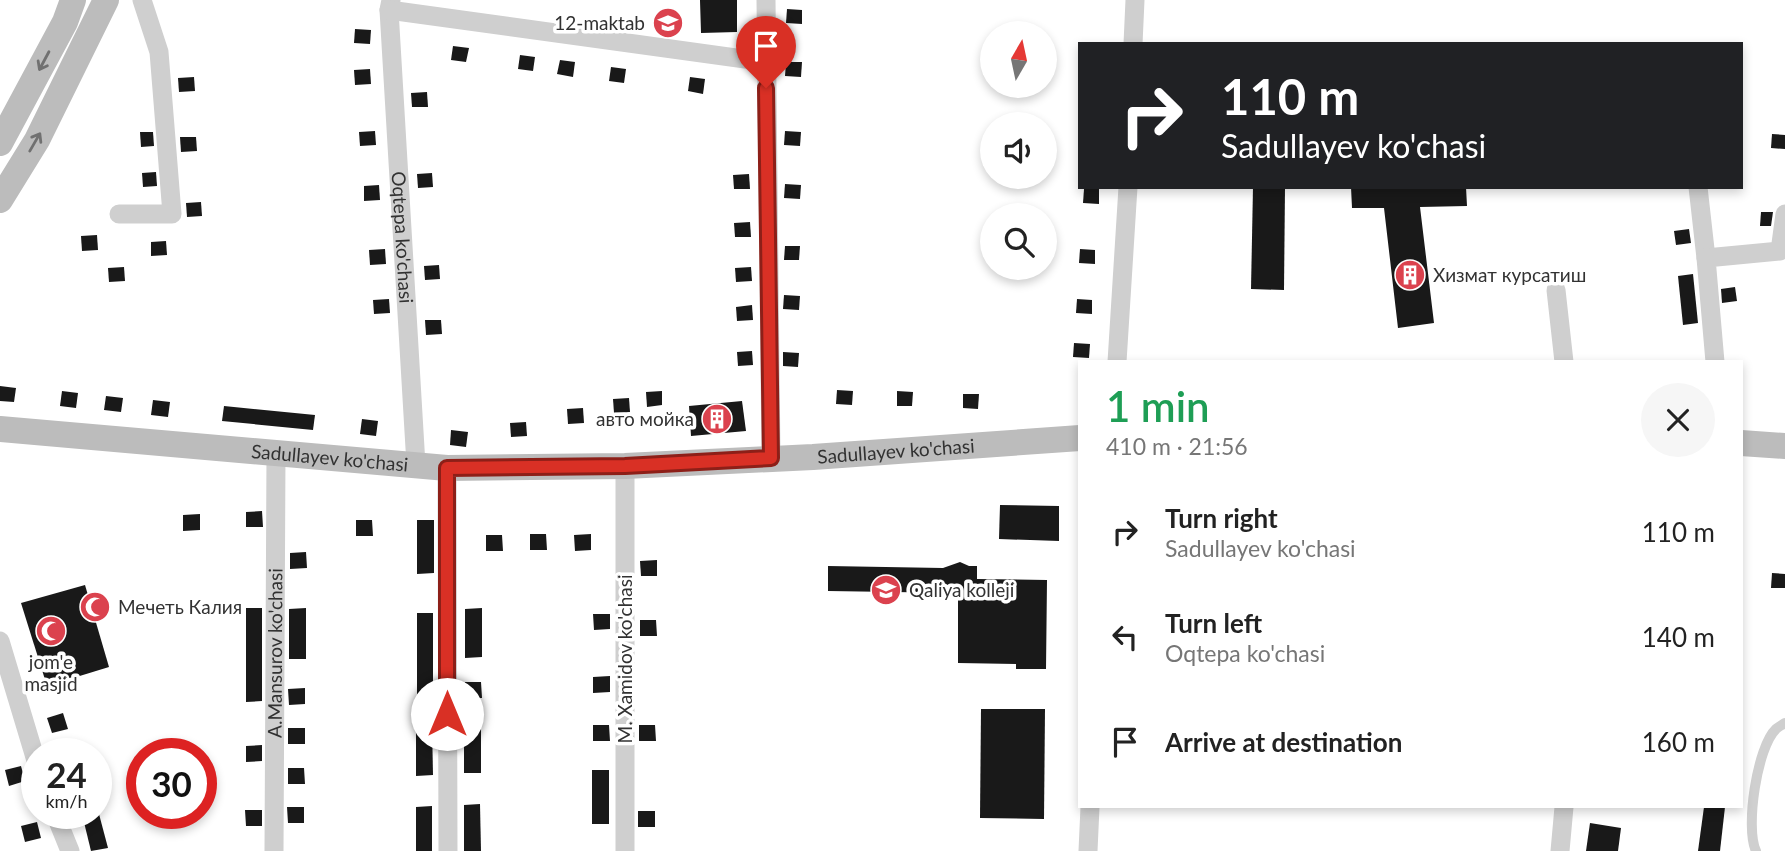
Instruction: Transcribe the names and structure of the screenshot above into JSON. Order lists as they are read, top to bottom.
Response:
{
  "streets": {
    "main road": ["Sadullayev ko'chasi"],
    "street": ["Oqtepa ko'chasi", "A.Mansurov ko'chasi", "M. Xamidov ko'chasi"]
  },
  "crossings": [
    ["Oqtepa ko'chasi", "Sadullayev ko'chasi"],
    ["Sadullayev ko'chasi", "A.Mansurov ko'chasi"],
    ["Sadullayev ko'chasi", "M. Xamidov ko'chasi"]
  ],
  "places": {
    "school or university": ["12-maktab", "Qaliya kolleji"],
    "building": ["Хизмат курсатиш", "авто мойка"],
    "mosque": ["Мечеть Калия", "jom'e masjid"]
  },
  "north": "top",
  "page": {
    "turn": ["110 m", "Sadullayev ko'chasi"],
    "heading": ["1 min", "410 m · 21:56"],
    "list": [
      {
        "name": "Turn right",
        "note": "Sadullayev ko'chasi",
        "value": "110 m"
      },
      {
        "name": "Turn left",
        "note": "Oqtepa ko'chasi",
        "value": "140 m"
      },
      {
        "name": "Arrive at destination",
        "value": "160 m"
      }
    ],
    "speed": "24 km/h",
    "limit": "30"
  }
}
